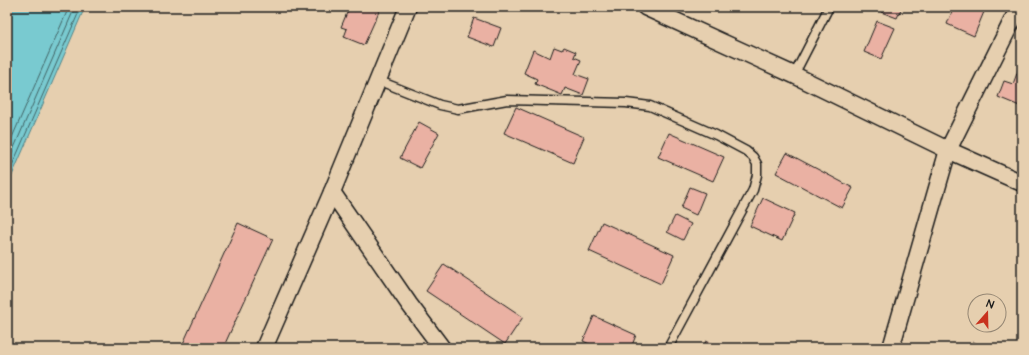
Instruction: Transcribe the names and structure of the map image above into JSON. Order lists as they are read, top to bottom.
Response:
{
  "north": "top"
}
